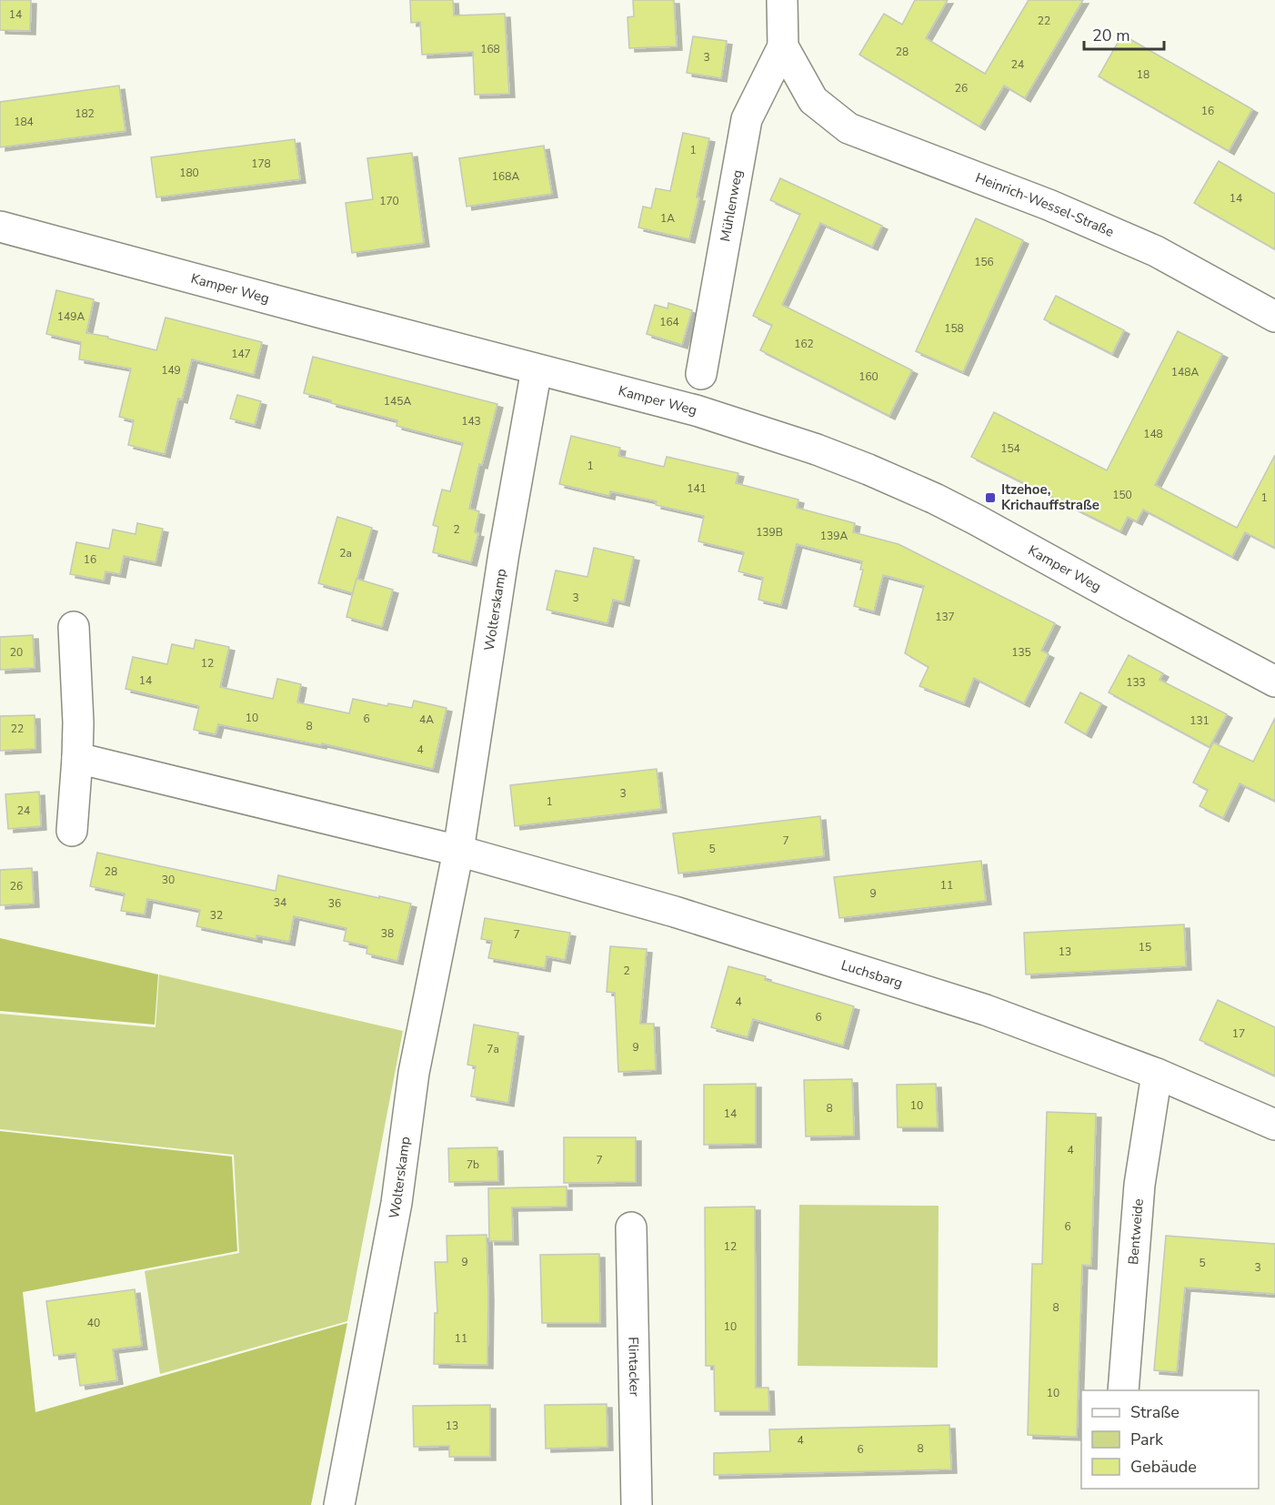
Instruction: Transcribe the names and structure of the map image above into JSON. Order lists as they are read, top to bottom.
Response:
{
  "streets": {
    "street": [
      "Heinrich-Wessel-Straße",
      "Mühlenweg",
      "Kamper Weg",
      "Wolterskamp",
      "Luchsbarg",
      "Bentweide",
      "Flintacker"
    ]
  },
  "crossings": [
    ["Heinrich-Wessel-Straße", "Mühlenweg"],
    ["Kamper Weg", "Wolterskamp"],
    ["Wolterskamp", "Luchsbarg"],
    ["Luchsbarg", "Bentweide"]
  ],
  "places": {
    "transit": ["Itzehoe, Krichauffstraße"]
  },
  "house_numbers": [
    "14",
    "22",
    "168",
    "28",
    "3",
    "24",
    "18",
    "26",
    "16",
    "182",
    "184",
    "1",
    "178",
    "180",
    "168A",
    "14",
    "170",
    "1A",
    "156",
    "149A",
    "164",
    "158",
    "162",
    "147",
    "149",
    "148A",
    "160",
    "145A",
    "143",
    "148",
    "154",
    "1",
    "141",
    "150",
    "1",
    "2",
    "139B",
    "139A",
    "2a",
    "16",
    "3",
    "137",
    "20",
    "135",
    "12",
    "14",
    "133",
    "10",
    "6",
    "4A",
    "131",
    "8",
    "22",
    "4",
    "3",
    "1",
    "24",
    "7",
    "5",
    "28",
    "30",
    "11",
    "26",
    "9",
    "34",
    "36",
    "32",
    "38",
    "7",
    "15",
    "13",
    "2",
    "4",
    "6",
    "17",
    "9",
    "7a",
    "10",
    "8",
    "14",
    "4",
    "7",
    "7b",
    "6",
    "12",
    "9",
    "5",
    "3",
    "8",
    "40",
    "10",
    "11",
    "10",
    "13",
    "4",
    "8",
    "6"
  ],
  "legend": ["Straße", "Park", "Gebäude"],
  "scale_bar": "20 m"
}
